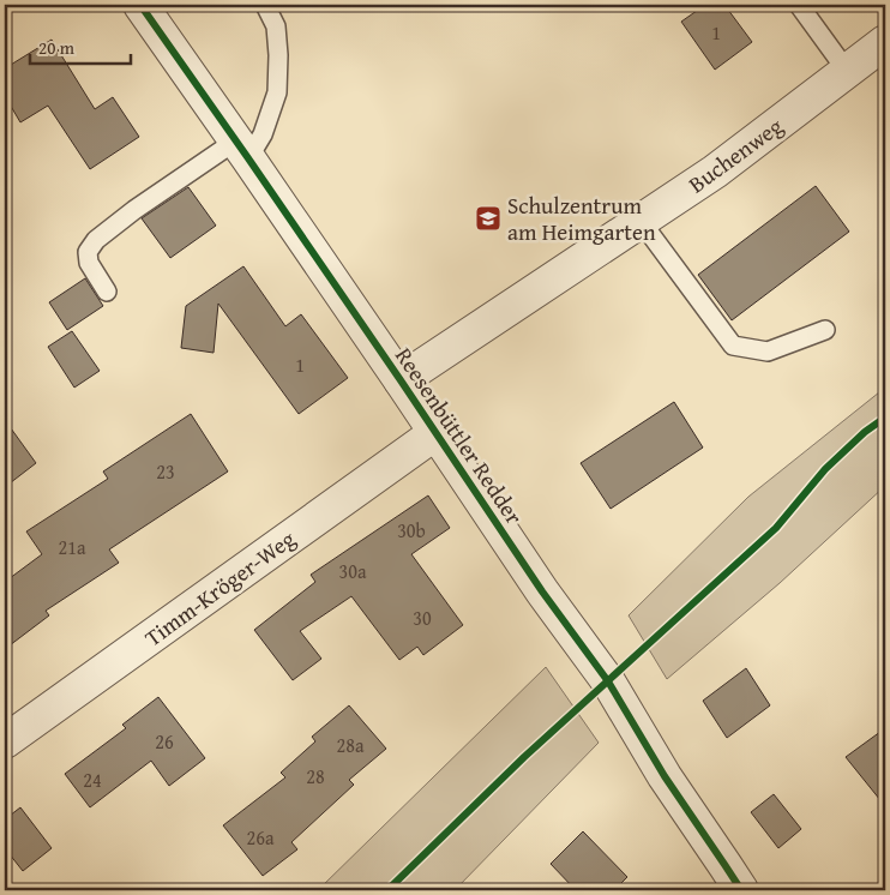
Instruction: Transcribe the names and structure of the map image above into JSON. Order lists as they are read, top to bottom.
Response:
{
  "streets": {
    "street": ["Buchenweg", "Reesenbüttler Redder", "Timm-Kröger-Weg"]
  },
  "crossings": [
    ["Buchenweg", "Reesenbüttler Redder"],
    ["Reesenbüttler Redder", "Timm-Kröger-Weg"]
  ],
  "places": {
    "school or university": ["Schulzentrum am Heimgarten"]
  },
  "house_numbers": [
    "1",
    "1",
    "23",
    "30b",
    "21a",
    "30a",
    "30",
    "26",
    "28a",
    "28",
    "24",
    "26a"
  ],
  "scale_bar": "20 m"
}
